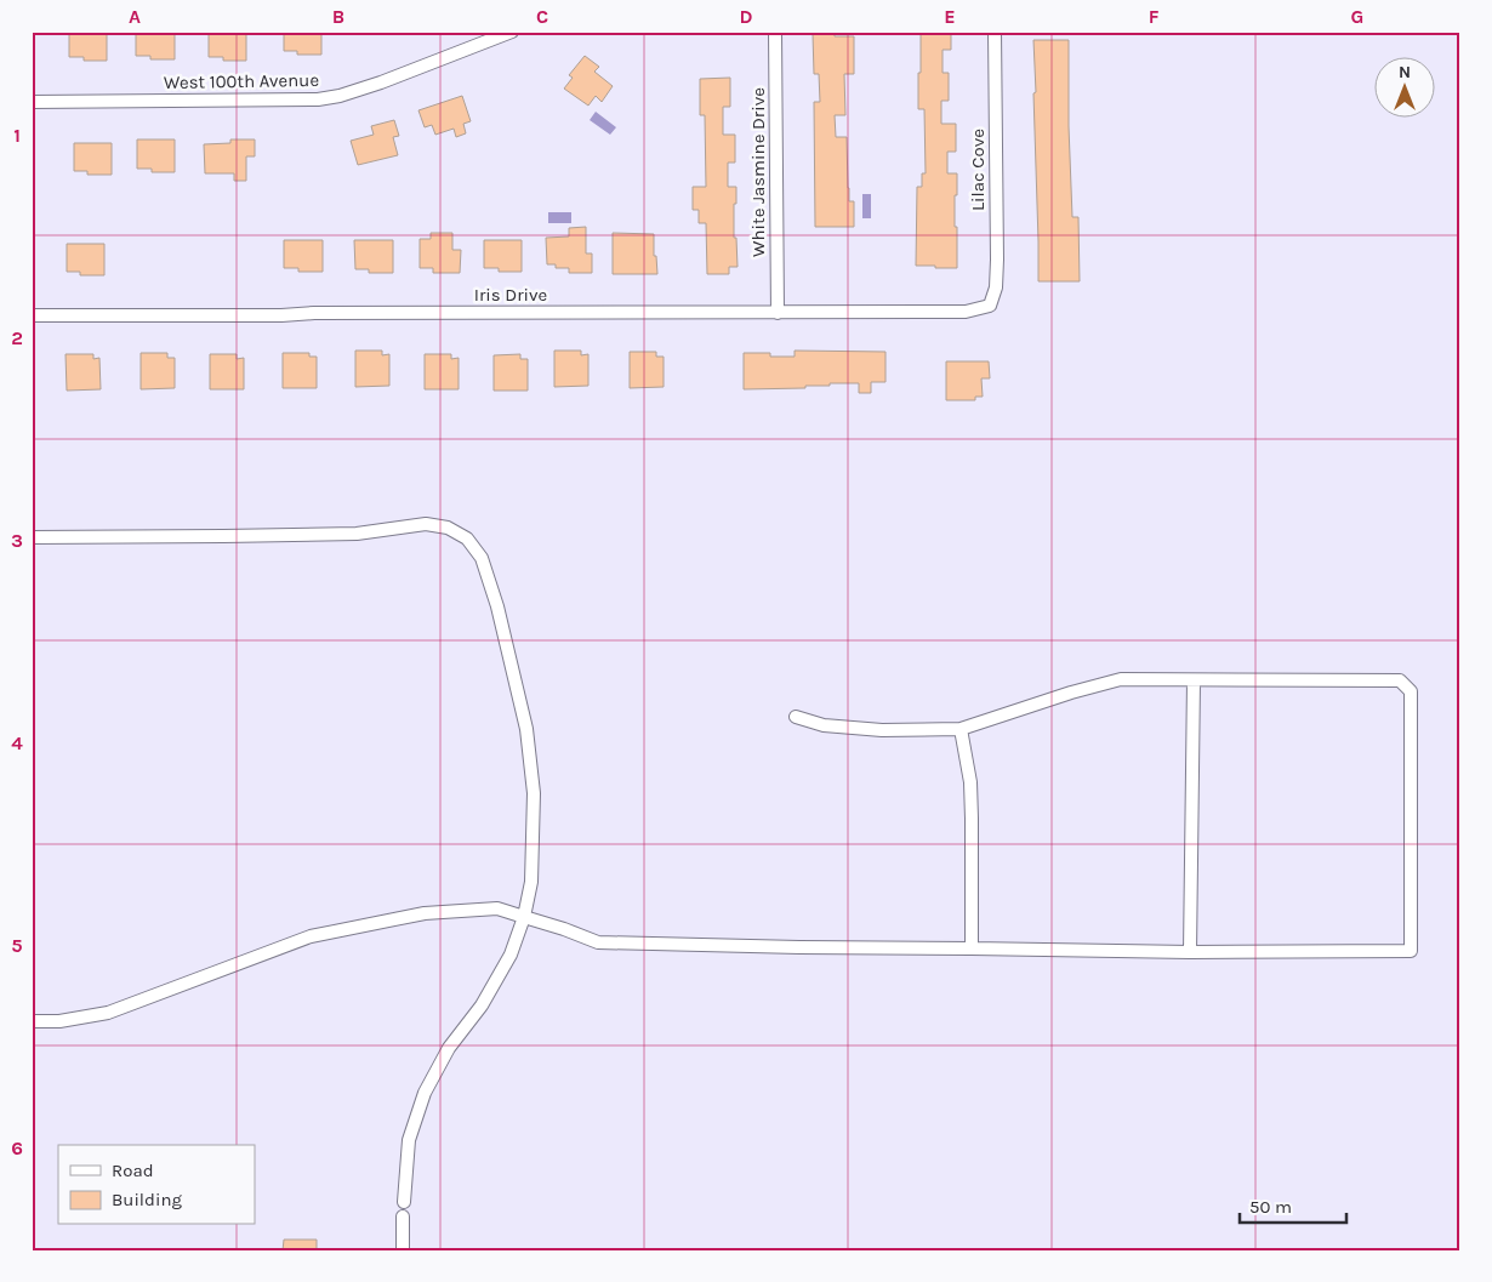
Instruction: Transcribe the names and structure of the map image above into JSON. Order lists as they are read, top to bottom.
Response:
{
  "streets": {
    "street": [
      "West 100th Avenue",
      "Lilac Cove",
      "White Jasmine Drive",
      "Iris Drive"
    ]
  },
  "crossings": [
    ["Lilac Cove", "Iris Drive"],
    ["White Jasmine Drive", "Iris Drive"]
  ],
  "legend": ["Road", "Building"],
  "scale_bar": "50 m",
  "north": "top",
  "grid": {
    "columns": [
      "A",
      "B",
      "C",
      "D",
      "E",
      "F",
      "G"
    ],
    "rows": [
      "1",
      "2",
      "3",
      "4",
      "5",
      "6"
    ]
  }
}
